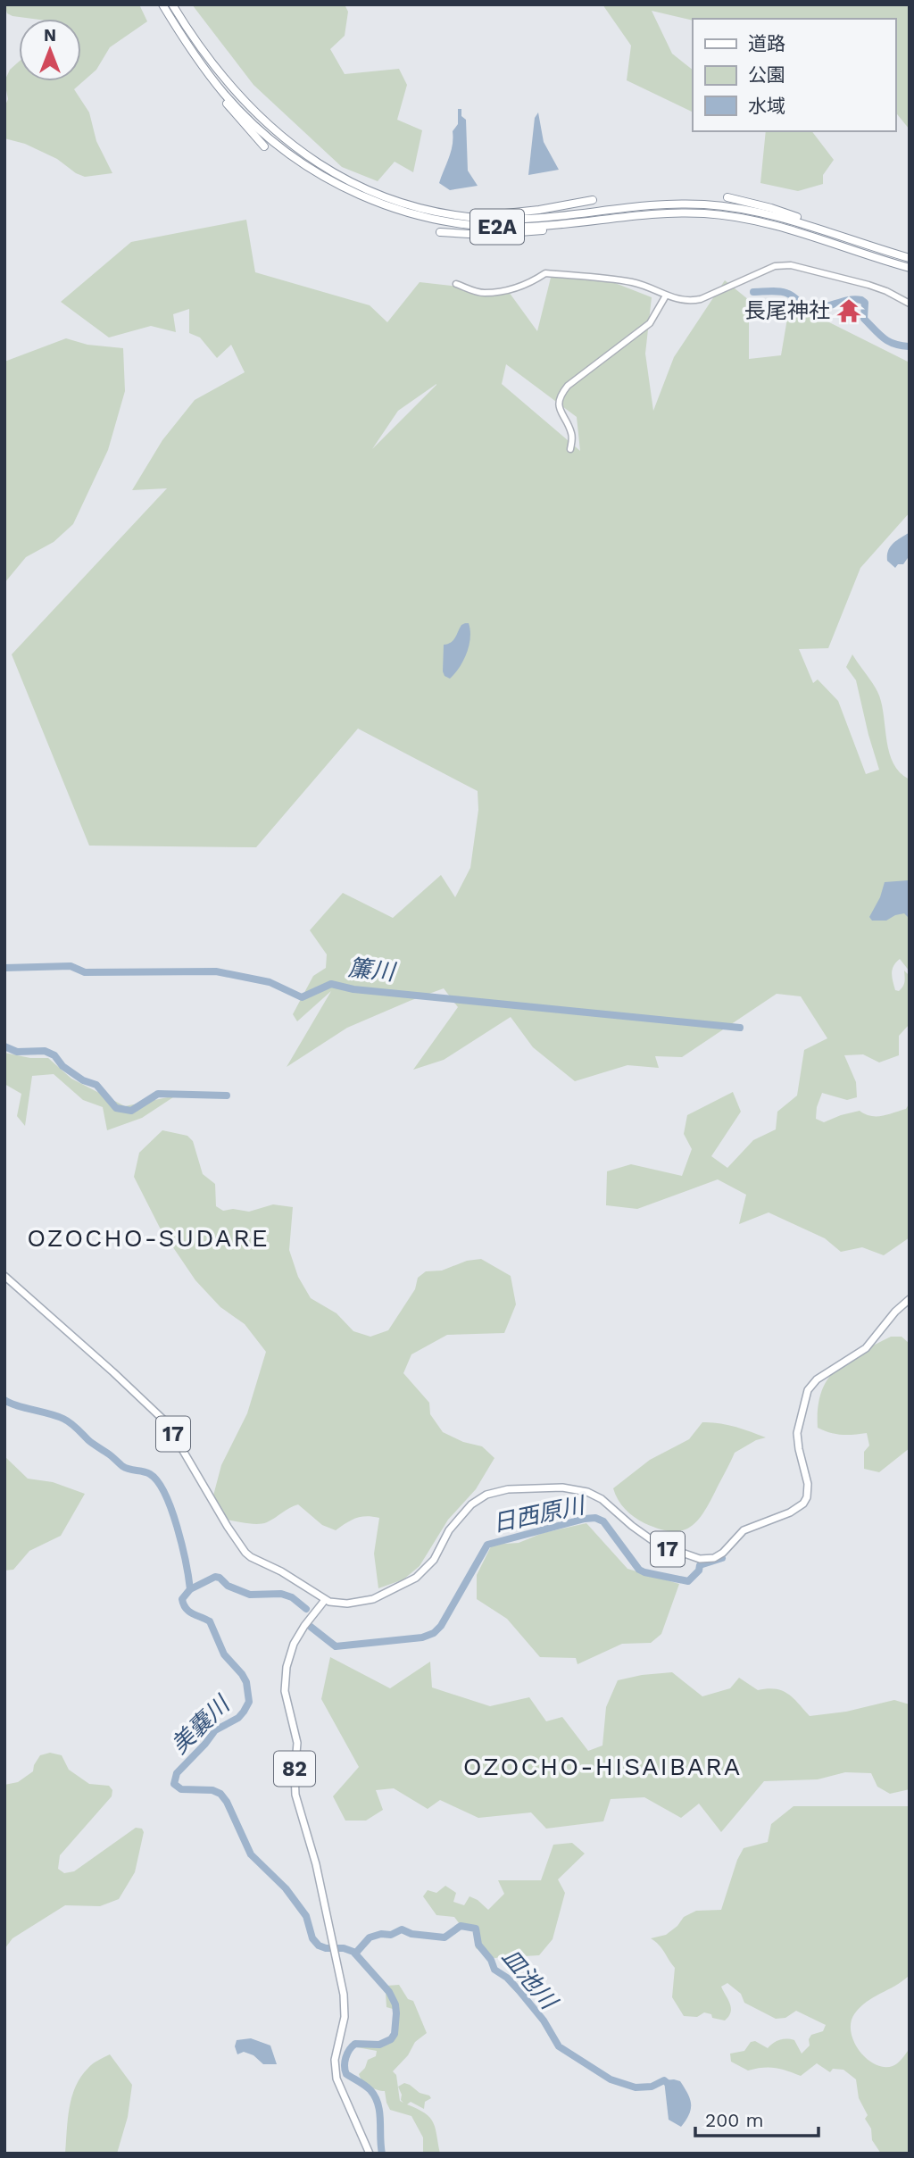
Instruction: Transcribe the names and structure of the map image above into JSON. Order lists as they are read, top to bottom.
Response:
{
  "streets": {
    "highway": ["E2A"],
    "main road": ["17", "82"]
  },
  "crossings": [
    ["17", "82"]
  ],
  "districts": ["OZOCHO-SUDARE", "OZOCHO-HISAIBARA"],
  "water": [
    "簾川",
    "日西原川",
    "美嚢川",
    "皿池川"
  ],
  "places": {
    "temple": ["長尾神社"]
  },
  "legend": ["道路", "公園", "水域"],
  "scale_bar": "200 m",
  "north": "top"
}
